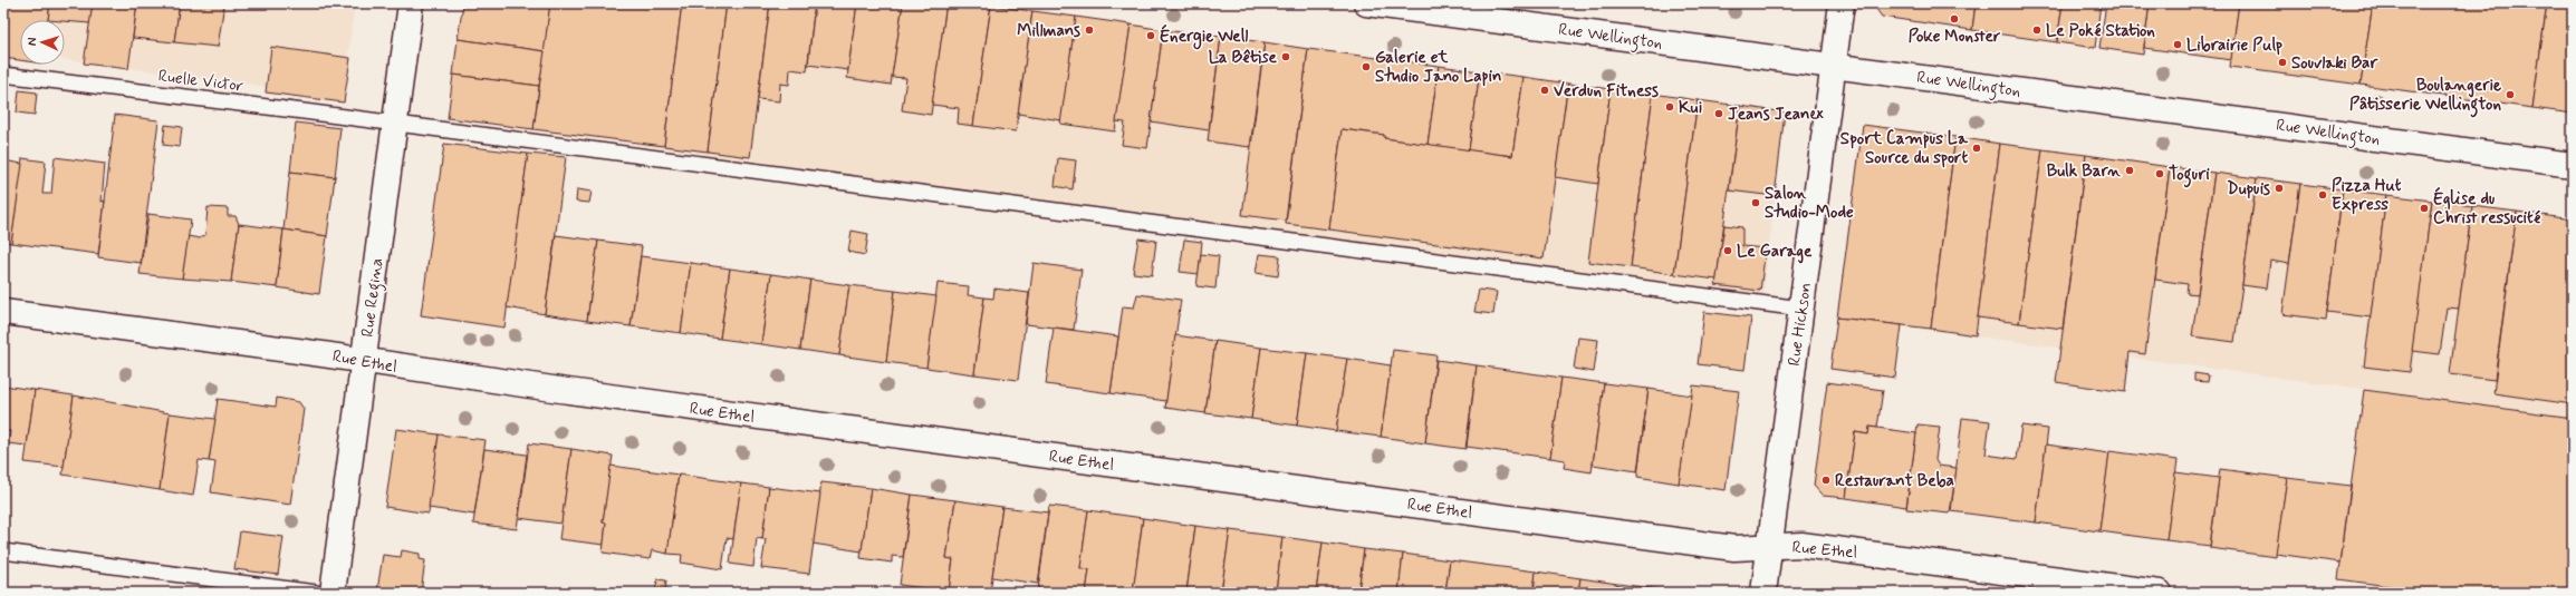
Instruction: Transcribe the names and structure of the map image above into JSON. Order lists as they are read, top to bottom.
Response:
{
  "streets": {
    "street": [
      "Rue Wellington",
      "Rue Regina",
      "Rue Hickson",
      "Rue Ethel"
    ],
    "lane": ["Ruelle Victor"]
  },
  "crossings": [
    ["Rue Wellington", "Rue Hickson"],
    ["Ruelle Victor", "Rue Regina"],
    ["Ruelle Victor", "Rue Hickson"],
    ["Rue Regina", "Rue Ethel"],
    ["Rue Hickson", "Rue Ethel"]
  ],
  "places": [
    "Poke Monster",
    "Millmans",
    "Le Poké Station",
    "Énergie Well",
    "Librairie Pulp",
    "La Bêtise",
    "Souvlaki Bar",
    "Galerie et Studio Jano Lapin",
    "Verdun Fitness",
    "Boulangerie Pâtisserie Wellington",
    "Kui",
    "Jeans Jeanex",
    "Sport Campus La Source du sport",
    "Bulk Barn",
    "Toguri",
    "Dupuis",
    "Pizza Hut Express",
    "Salon Studio-Mode",
    "Église du Christ ressucité",
    "Le Garage",
    "Restaurant Beba"
  ],
  "north": "left"
}
